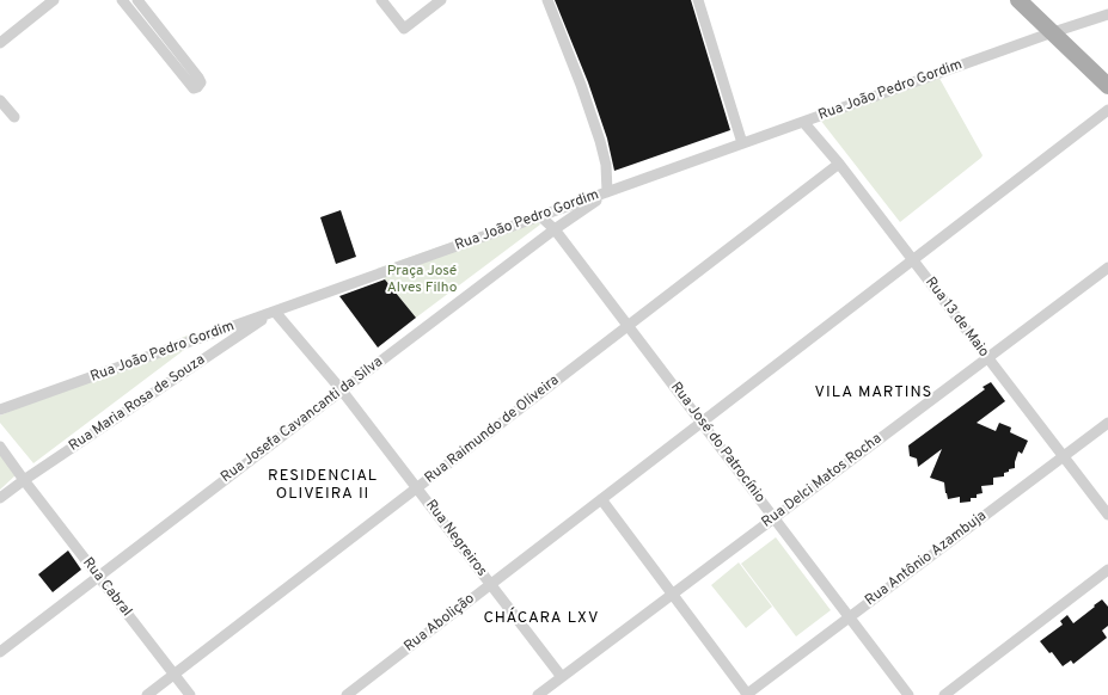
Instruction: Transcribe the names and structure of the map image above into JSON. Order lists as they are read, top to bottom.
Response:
{
  "streets": {
    "street": [
      "Rua João Pedro Gordim",
      "Rua 13 de Maio",
      "Rua Maria Rosa de Souza",
      "Rua Josefa Cavancanti da Silva",
      "Rua Raimundo de Oliveira",
      "Rua José do Patrocínio",
      "Rua Delci Matos Rocha",
      "Rua Negreiros",
      "Rua Antônio Azambuja",
      "Rua Cabral",
      "Rua Abolição"
    ]
  },
  "crossings": [
    ["Rua João Pedro Gordim", "Rua 13 de Maio"],
    ["Rua João Pedro Gordim", "Rua Maria Rosa de Souza"],
    ["Rua João Pedro Gordim", "Rua Josefa Cavancanti da Silva"],
    ["Rua João Pedro Gordim", "Rua José do Patrocínio"],
    ["Rua João Pedro Gordim", "Rua Negreiros"],
    ["Rua 13 de Maio", "Rua Raimundo de Oliveira"],
    ["Rua 13 de Maio", "Rua Delci Matos Rocha"],
    ["Rua 13 de Maio", "Rua Antônio Azambuja"],
    ["Rua 13 de Maio", "Rua Abolição"],
    ["Rua Maria Rosa de Souza", "Rua Negreiros"],
    ["Rua Maria Rosa de Souza", "Rua Cabral"],
    ["Rua Josefa Cavancanti da Silva", "Rua José do Patrocínio"],
    ["Rua Josefa Cavancanti da Silva", "Rua Negreiros"],
    ["Rua Josefa Cavancanti da Silva", "Rua Cabral"],
    ["Rua Raimundo de Oliveira", "Rua José do Patrocínio"],
    ["Rua Raimundo de Oliveira", "Rua Negreiros"],
    ["Rua Raimundo de Oliveira", "Rua Cabral"],
    ["Rua José do Patrocínio", "Rua Delci Matos Rocha"],
    ["Rua José do Patrocínio", "Rua Antônio Azambuja"],
    ["Rua José do Patrocínio", "Rua Abolição"],
    ["Rua Delci Matos Rocha", "Rua Negreiros"],
    ["Rua Negreiros", "Rua Abolição"]
  ],
  "districts": ["VILA MARTINS", "RESIDENCIAL OLIVEIRA II", "CHÁCARA LXV"],
  "parks": ["Praça José Alves Filho"]
}
